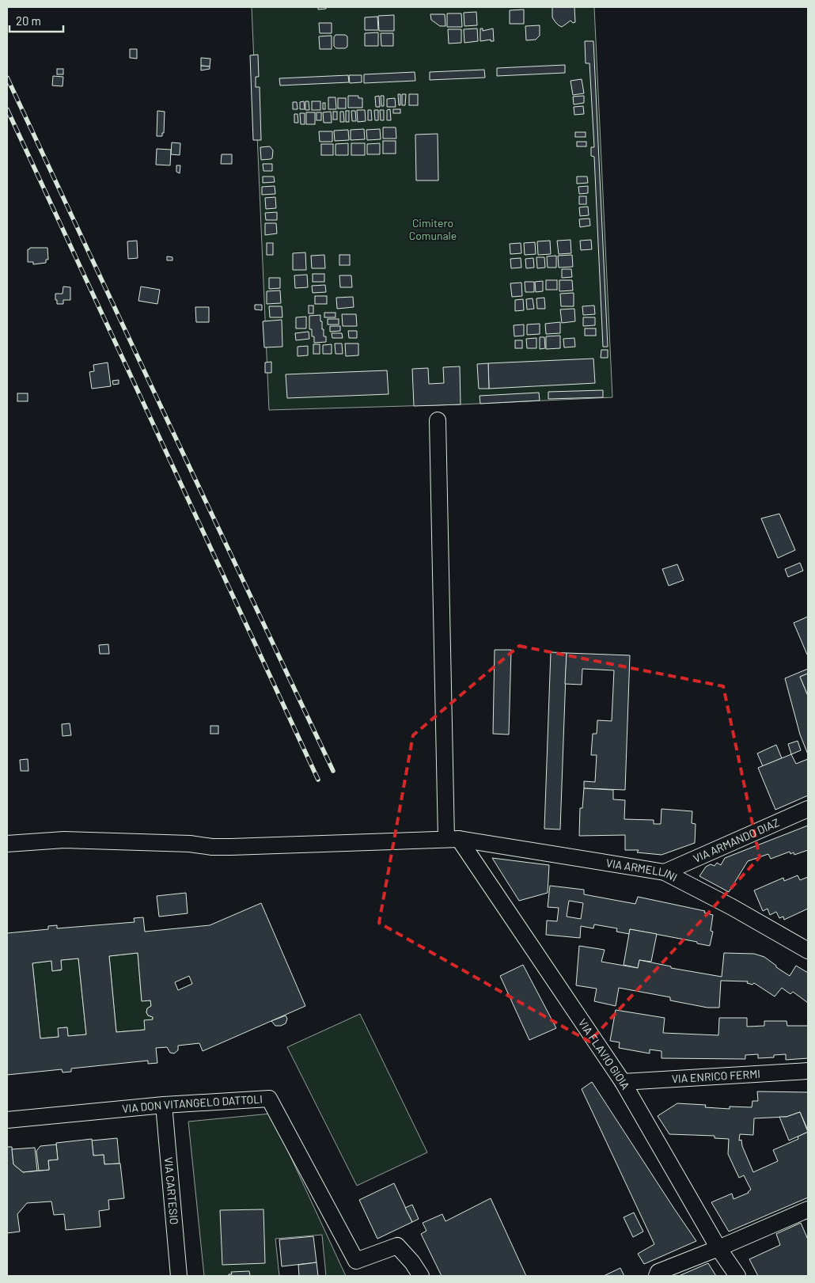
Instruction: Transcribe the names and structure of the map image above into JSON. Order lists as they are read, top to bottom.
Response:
{
  "streets": {
    "street": [
      "VIA ARMANDO DIAZ",
      "VIA ARMELLINI",
      "VIA FLAVIO GIOIA",
      "VIA ENRICO FERMI",
      "VIA DON VITANGELO DATTOLI",
      "VIA CARTESIO"
    ]
  },
  "crossings": [
    ["VIA ARMANDO DIAZ", "VIA ARMELLINI"],
    ["VIA ARMELLINI", "VIA FLAVIO GIOIA"],
    ["VIA FLAVIO GIOIA", "VIA ENRICO FERMI"],
    ["VIA DON VITANGELO DATTOLI", "VIA CARTESIO"]
  ],
  "parks": ["Cimitero Comunale"],
  "scale_bar": "20 m"
}
